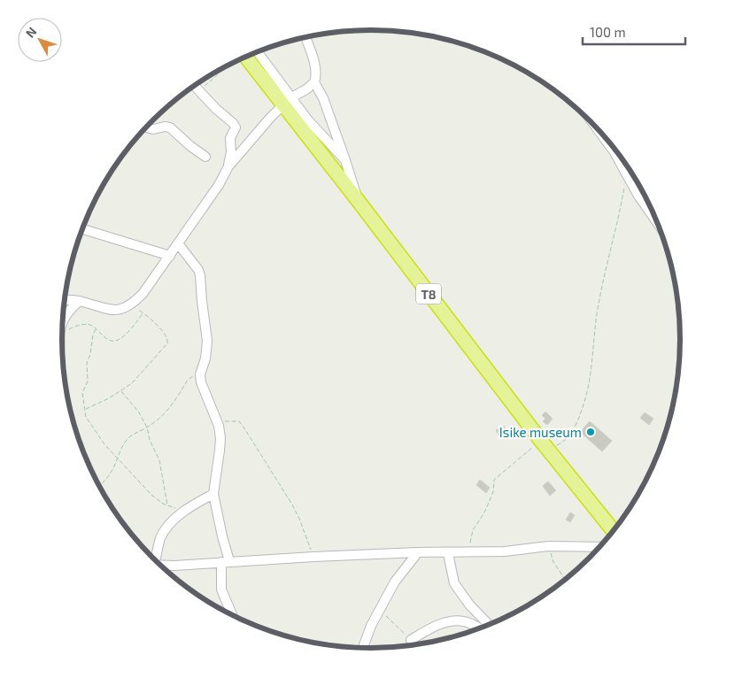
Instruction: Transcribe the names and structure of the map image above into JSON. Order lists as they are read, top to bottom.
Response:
{
  "streets": {
    "highway": ["T8"]
  },
  "places": ["Isike museum"],
  "scale_bar": "100 m",
  "north": "top left"
}
